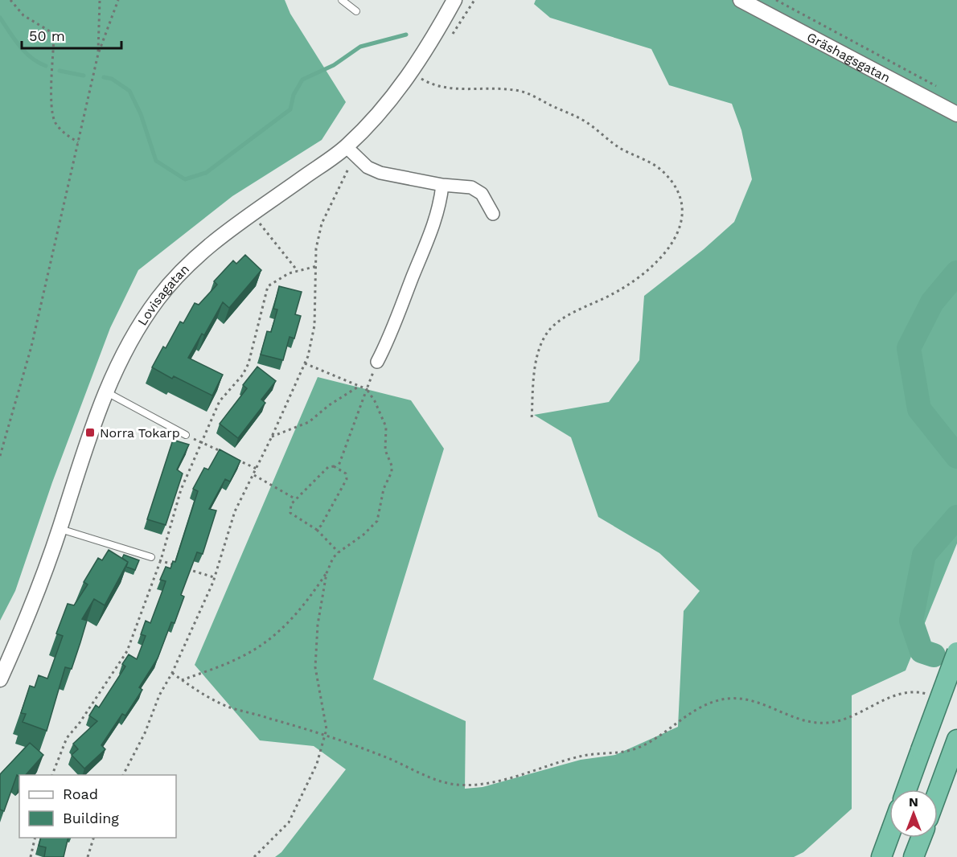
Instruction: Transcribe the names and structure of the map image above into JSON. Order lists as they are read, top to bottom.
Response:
{
  "streets": {
    "street": ["Gräshagsgatan", "Lovisagatan"]
  },
  "places": {
    "transit": ["Norra Tokarp"]
  },
  "legend": ["Road", "Building"],
  "scale_bar": "50 m",
  "north": "top"
}
